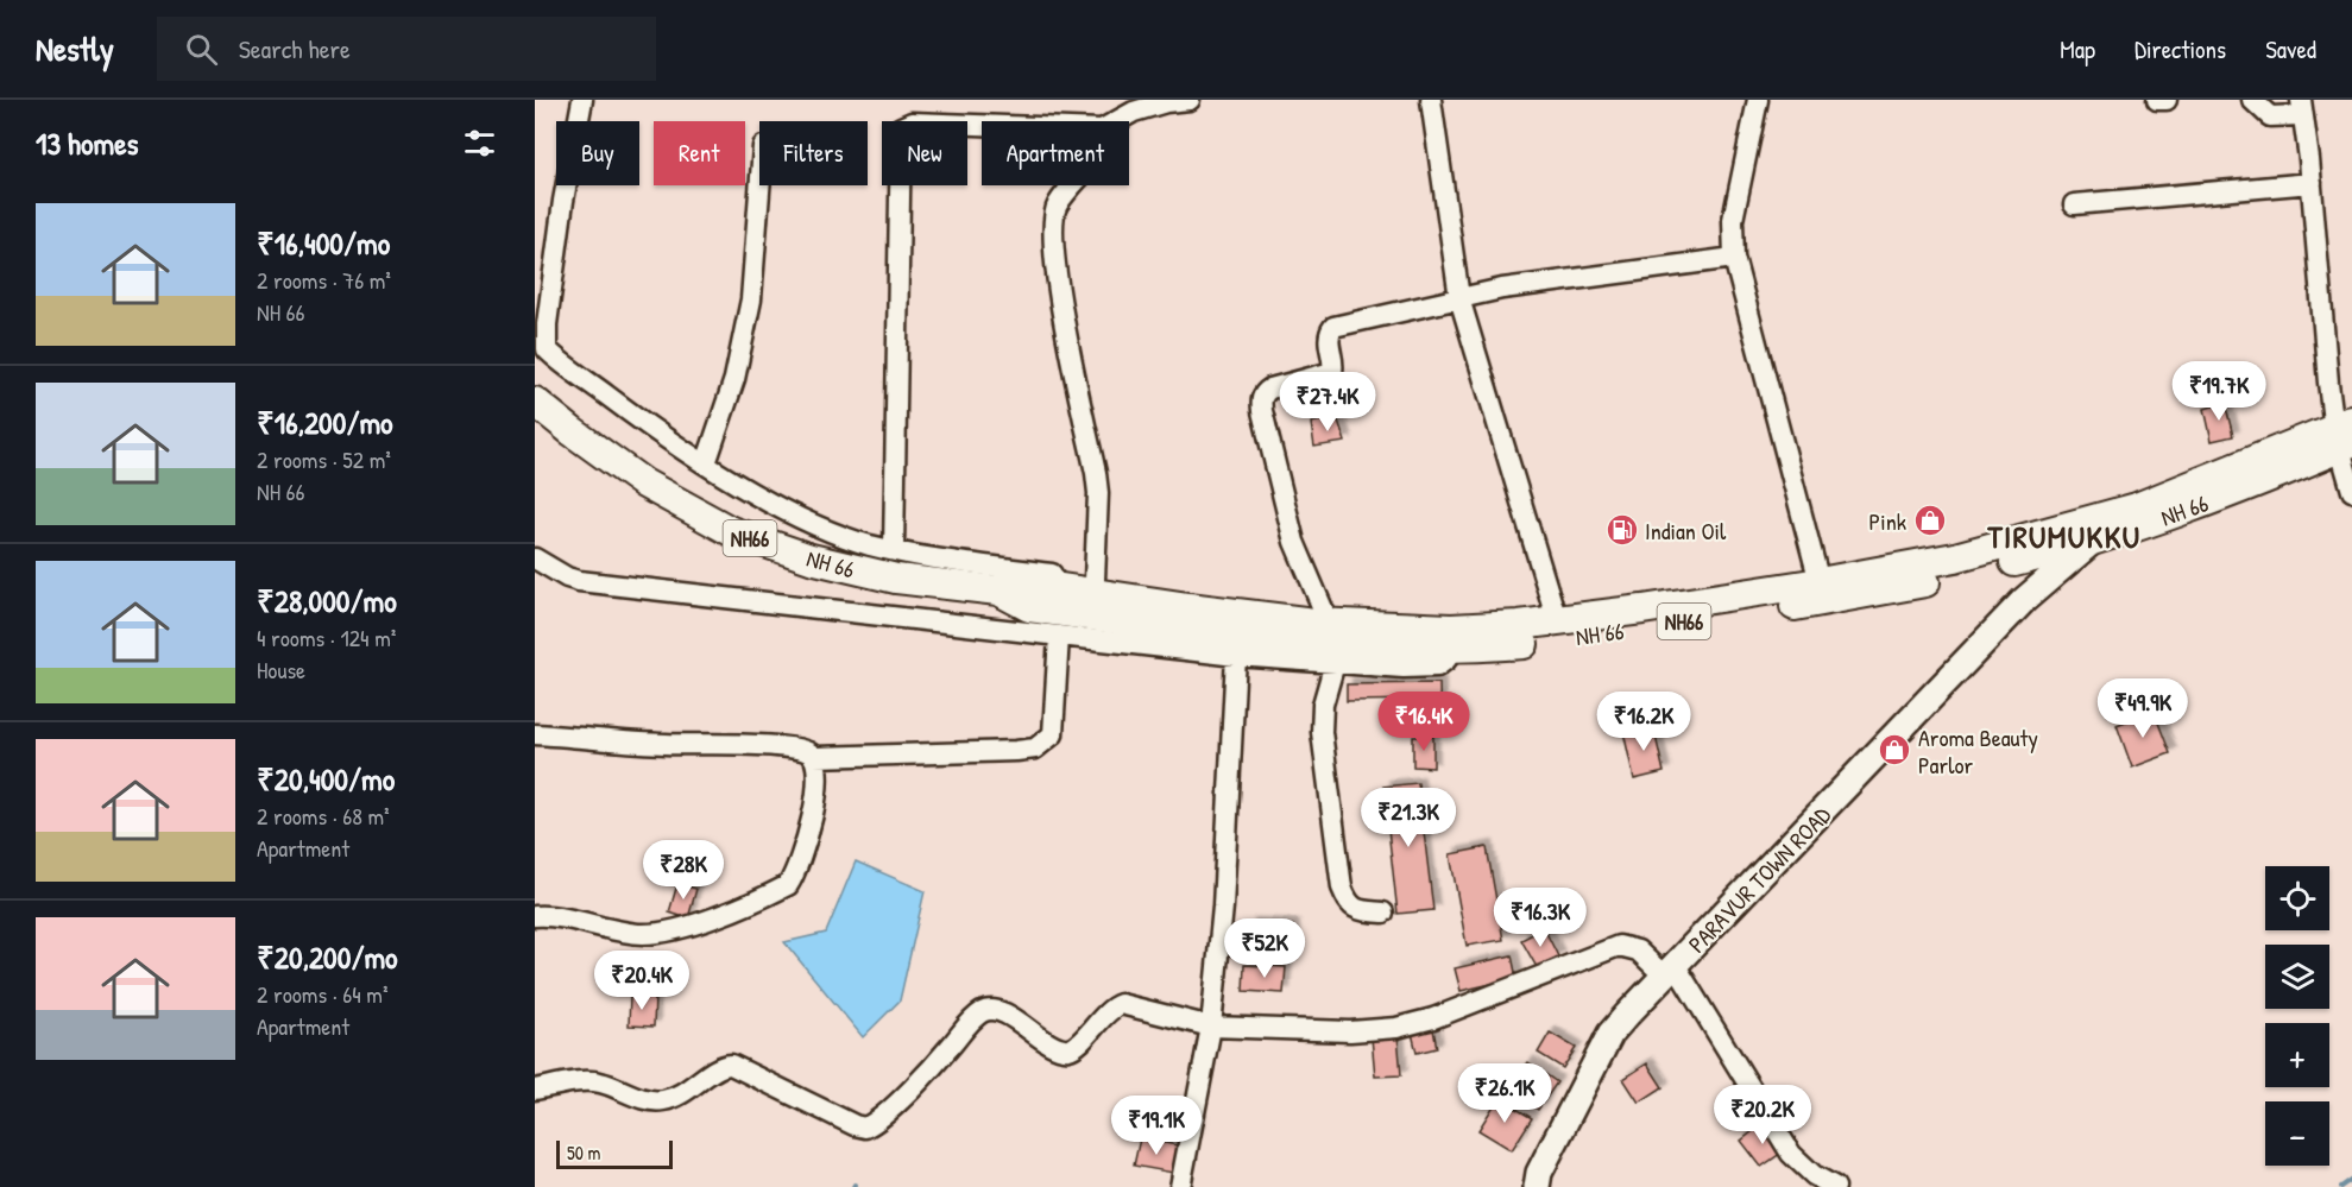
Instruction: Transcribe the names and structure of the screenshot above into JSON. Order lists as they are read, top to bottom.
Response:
{
  "streets": {
    "highway": ["NH 66", "NH66"],
    "main road": ["PARAVUR TOWN ROAD"]
  },
  "crossings": [
    ["NH 66", "PARAVUR TOWN ROAD"]
  ],
  "districts": ["TIRUMUKKU"],
  "places": {
    "shop": ["Pink", "Aroma Beauty Parlor"],
    "fuel station": ["Indian Oil"]
  },
  "scale_bar": "50 m",
  "page": {
    "header": "Nestly",
    "search": "Search here",
    "nav": ["Map", "Directions", "Saved"],
    "heading": "13 homes",
    "chip": [
      "Buy",
      "Rent",
      "Filters",
      "New",
      "Apartment"
    ],
    "list": [
      {
        "name": "₹16,400/mo",
        "note": "2 rooms · 76 m² · NH 66"
      },
      {
        "name": "₹16,200/mo",
        "note": "2 rooms · 52 m² · NH 66"
      },
      {
        "name": "₹28,000/mo",
        "note": "4 rooms · 124 m² · House"
      },
      {
        "name": "₹20,400/mo",
        "note": "2 rooms · 68 m² · Apartment"
      },
      {
        "name": "₹20,200/mo",
        "note": "2 rooms · 64 m² · Apartment"
      }
    ],
    "price": [
      "₹19.7K",
      "₹27.4K",
      "₹49.9K",
      "₹16.4K",
      "₹16.2K",
      "₹21.3K",
      "₹28K",
      "₹16.3K",
      "₹52K",
      "₹20.4K",
      "₹26.1K",
      "₹20.2K",
      "₹19.1K"
    ],
    "map_buttons": ["+", "−"],
    "scale": "50 m"
  }
}
